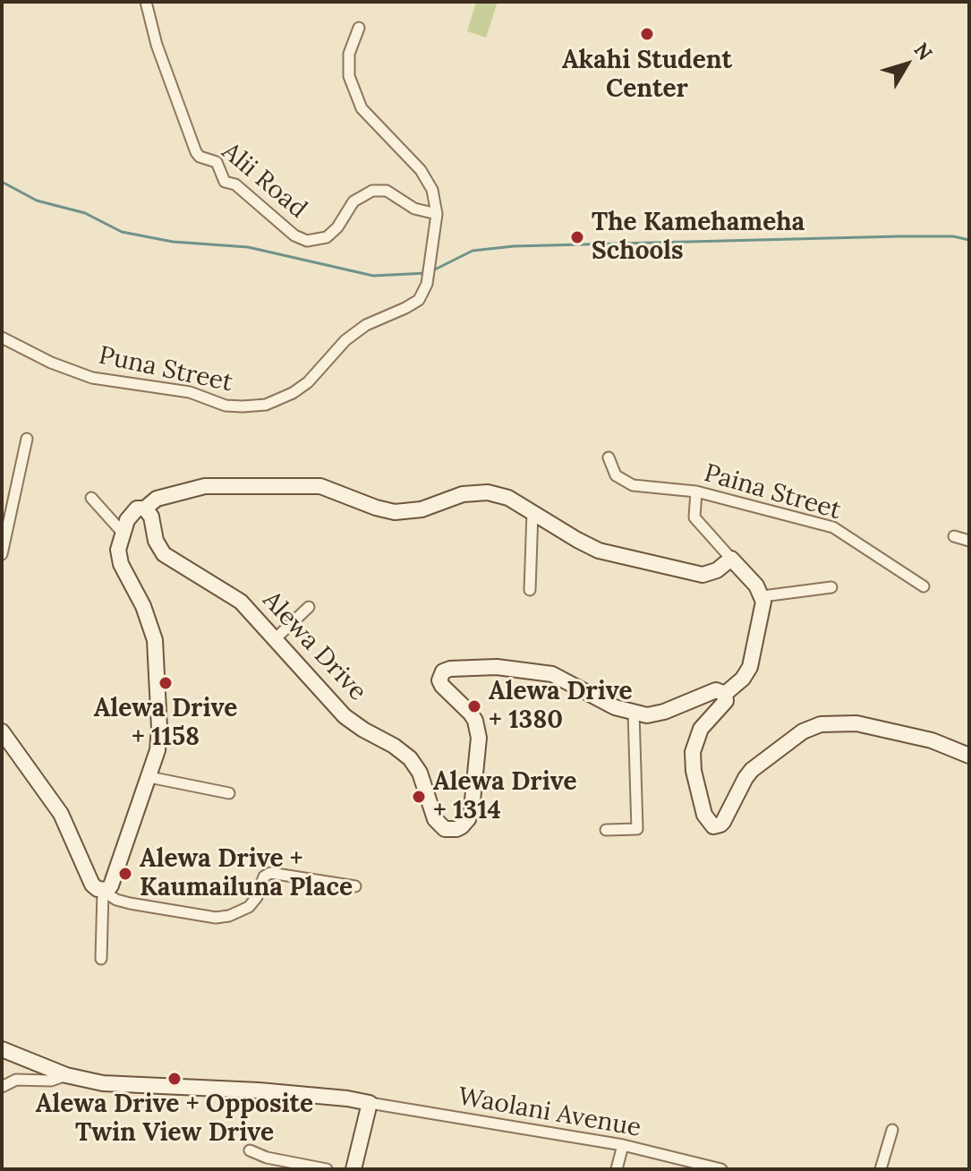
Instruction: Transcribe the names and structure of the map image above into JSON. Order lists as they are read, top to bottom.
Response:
{
  "streets": {
    "street": [
      "Alii Road",
      "Puna Street",
      "Paina Street",
      "Alewa Drive",
      "Waolani Avenue"
    ]
  },
  "crossings": [
    ["Alii Road", "Puna Street"]
  ],
  "places": [
    "Akahi Student Center",
    "The Kamehameha Schools",
    "Alewa Drive + 1158",
    "Alewa Drive + 1380",
    "Alewa Drive + 1314",
    "Alewa Drive + Kaumailuna Place",
    "Alewa Drive + Opposite Twin View Drive"
  ],
  "north": "top right"
}
